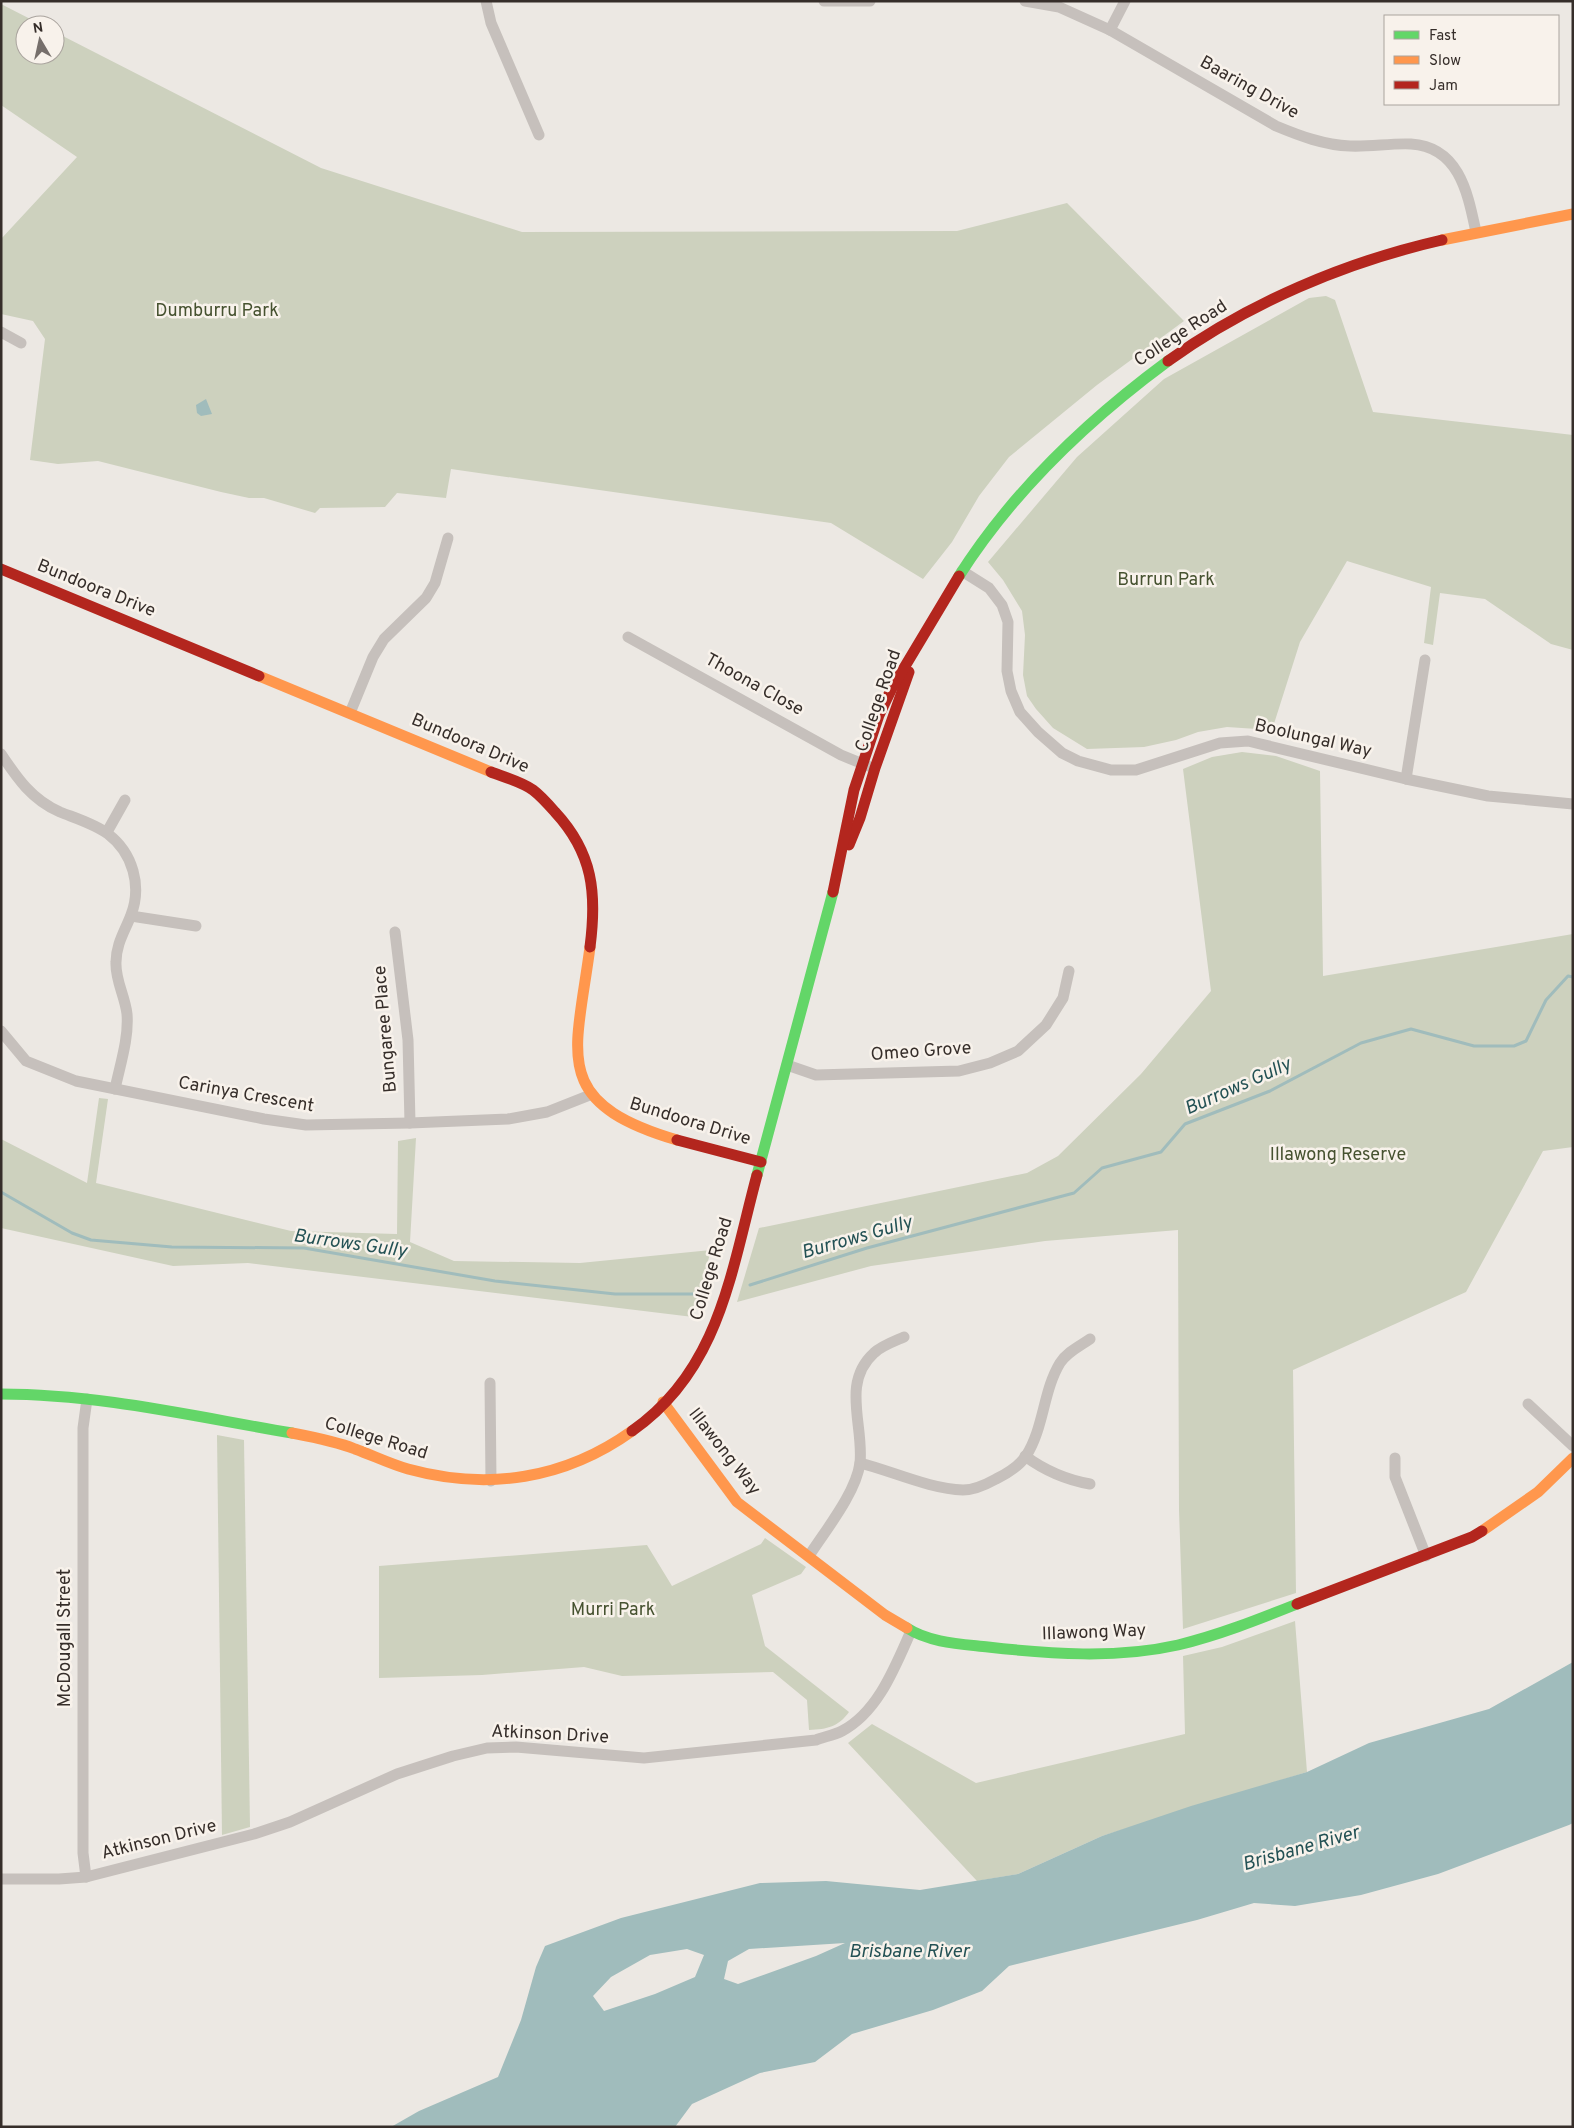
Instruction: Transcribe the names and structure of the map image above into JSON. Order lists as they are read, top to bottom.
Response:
{
  "streets": {
    "main road": ["College Road", "Bundoora Drive", "Illawong Way"],
    "street": [
      "Baaring Drive",
      "Thoona Close",
      "Boolungal Way",
      "Bungaree Place",
      "Omeo Grove",
      "Carinya Crescent",
      "McDougall Street",
      "Atkinson Drive"
    ]
  },
  "crossings": [
    ["Baaring Drive", "College Road"],
    ["College Road", "Bundoora Drive"],
    ["College Road", "Thoona Close"],
    ["College Road", "Boolungal Way"],
    ["College Road", "Omeo Grove"],
    ["College Road", "Illawong Way"],
    ["College Road", "McDougall Street"],
    ["Bundoora Drive", "Carinya Crescent"],
    ["Bungaree Place", "Carinya Crescent"],
    ["Illawong Way", "Atkinson Drive"],
    ["McDougall Street", "Atkinson Drive"]
  ],
  "water": ["Burrows Gully", "Brisbane River"],
  "parks": [
    "Dumburru Park",
    "Burrun Park",
    "Illawong Reserve",
    "Murri Park"
  ],
  "legend": ["Fast", "Slow", "Jam"],
  "north": "top"
}
